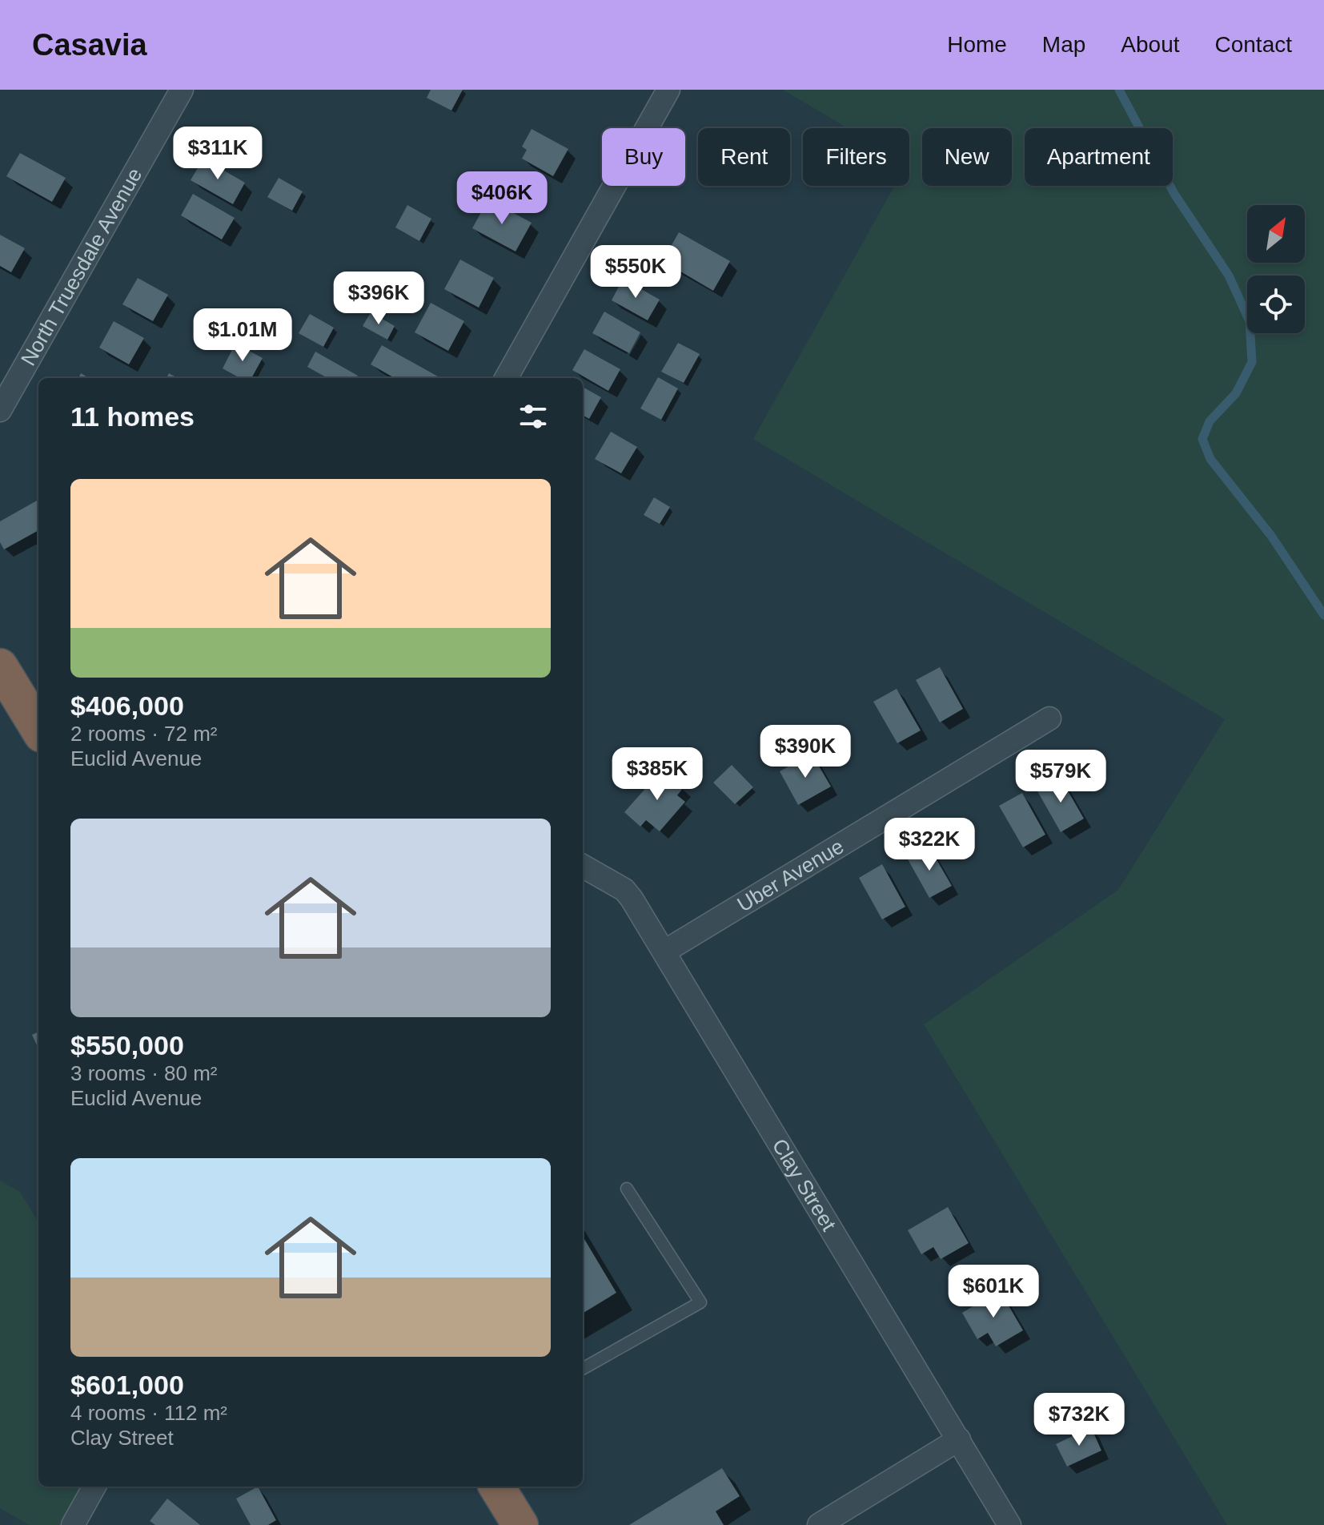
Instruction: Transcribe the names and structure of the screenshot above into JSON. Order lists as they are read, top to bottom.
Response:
{
  "streets": {
    "street": ["North Truesdale Avenue", "Uber Avenue", "Clay Street"]
  },
  "crossings": [
    ["Uber Avenue", "Clay Street"]
  ],
  "north": "top right",
  "page": {
    "header": "Casavia",
    "nav": [
      "Home",
      "Map",
      "About",
      "Contact"
    ],
    "price": [
      "$311K",
      "$406K",
      "$550K",
      "$396K",
      "$1.01M",
      "$390K",
      "$385K",
      "$579K",
      "$322K",
      "$601K",
      "$732K"
    ],
    "chip": [
      "Buy",
      "Rent",
      "Filters",
      "New",
      "Apartment"
    ],
    "heading": "11 homes",
    "list": [
      {
        "name": "$406,000",
        "note": "2 rooms · 72 m² · Euclid Avenue"
      },
      {
        "name": "$550,000",
        "note": "3 rooms · 80 m² · Euclid Avenue"
      },
      {
        "name": "$601,000",
        "note": "4 rooms · 112 m² · Clay Street"
      }
    ]
  }
}
